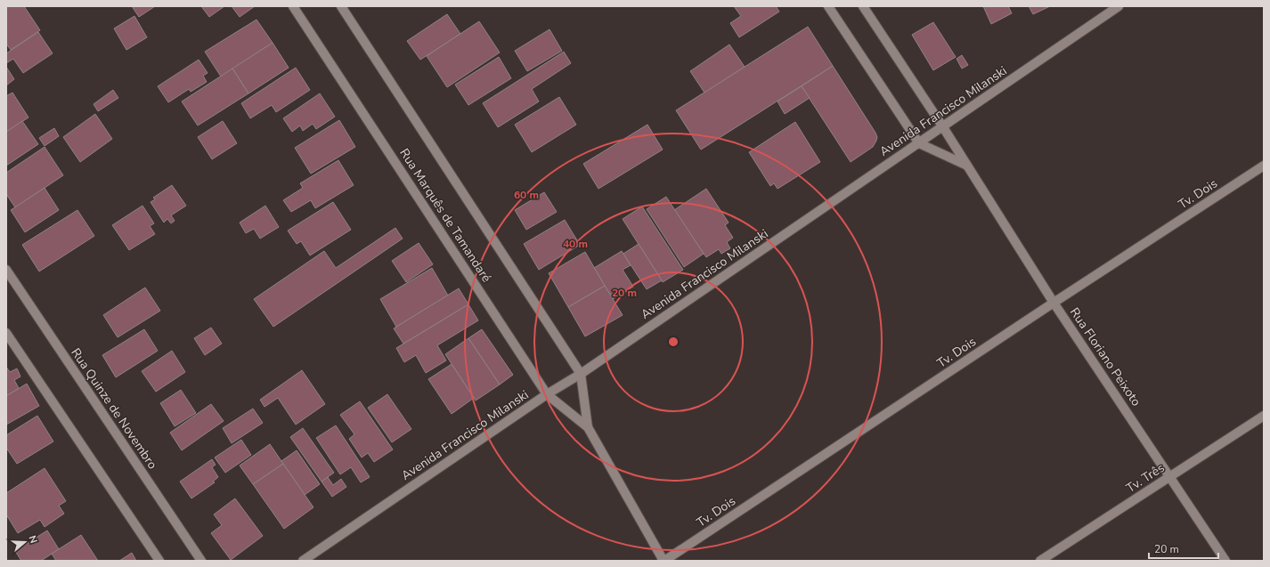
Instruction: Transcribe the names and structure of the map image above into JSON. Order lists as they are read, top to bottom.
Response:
{
  "streets": {
    "street": [
      "Avenida Francisco Milanski",
      "Tv. Dois",
      "Rua Marquês de Tamandaré",
      "Rua Floriano Peixoto",
      "Rua Quinze de Novembro",
      "Tv. Três"
    ]
  },
  "crossings": [
    ["Avenida Francisco Milanski", "Rua Marquês de Tamandaré"],
    ["Avenida Francisco Milanski", "Rua Floriano Peixoto"],
    ["Tv. Dois", "Rua Marquês de Tamandaré"],
    ["Tv. Dois", "Rua Floriano Peixoto"],
    ["Rua Floriano Peixoto", "Tv. Três"]
  ],
  "scale_bar": "20 m",
  "north": "right",
  "rings": ["60 m", "40 m", "20 m"]
}
